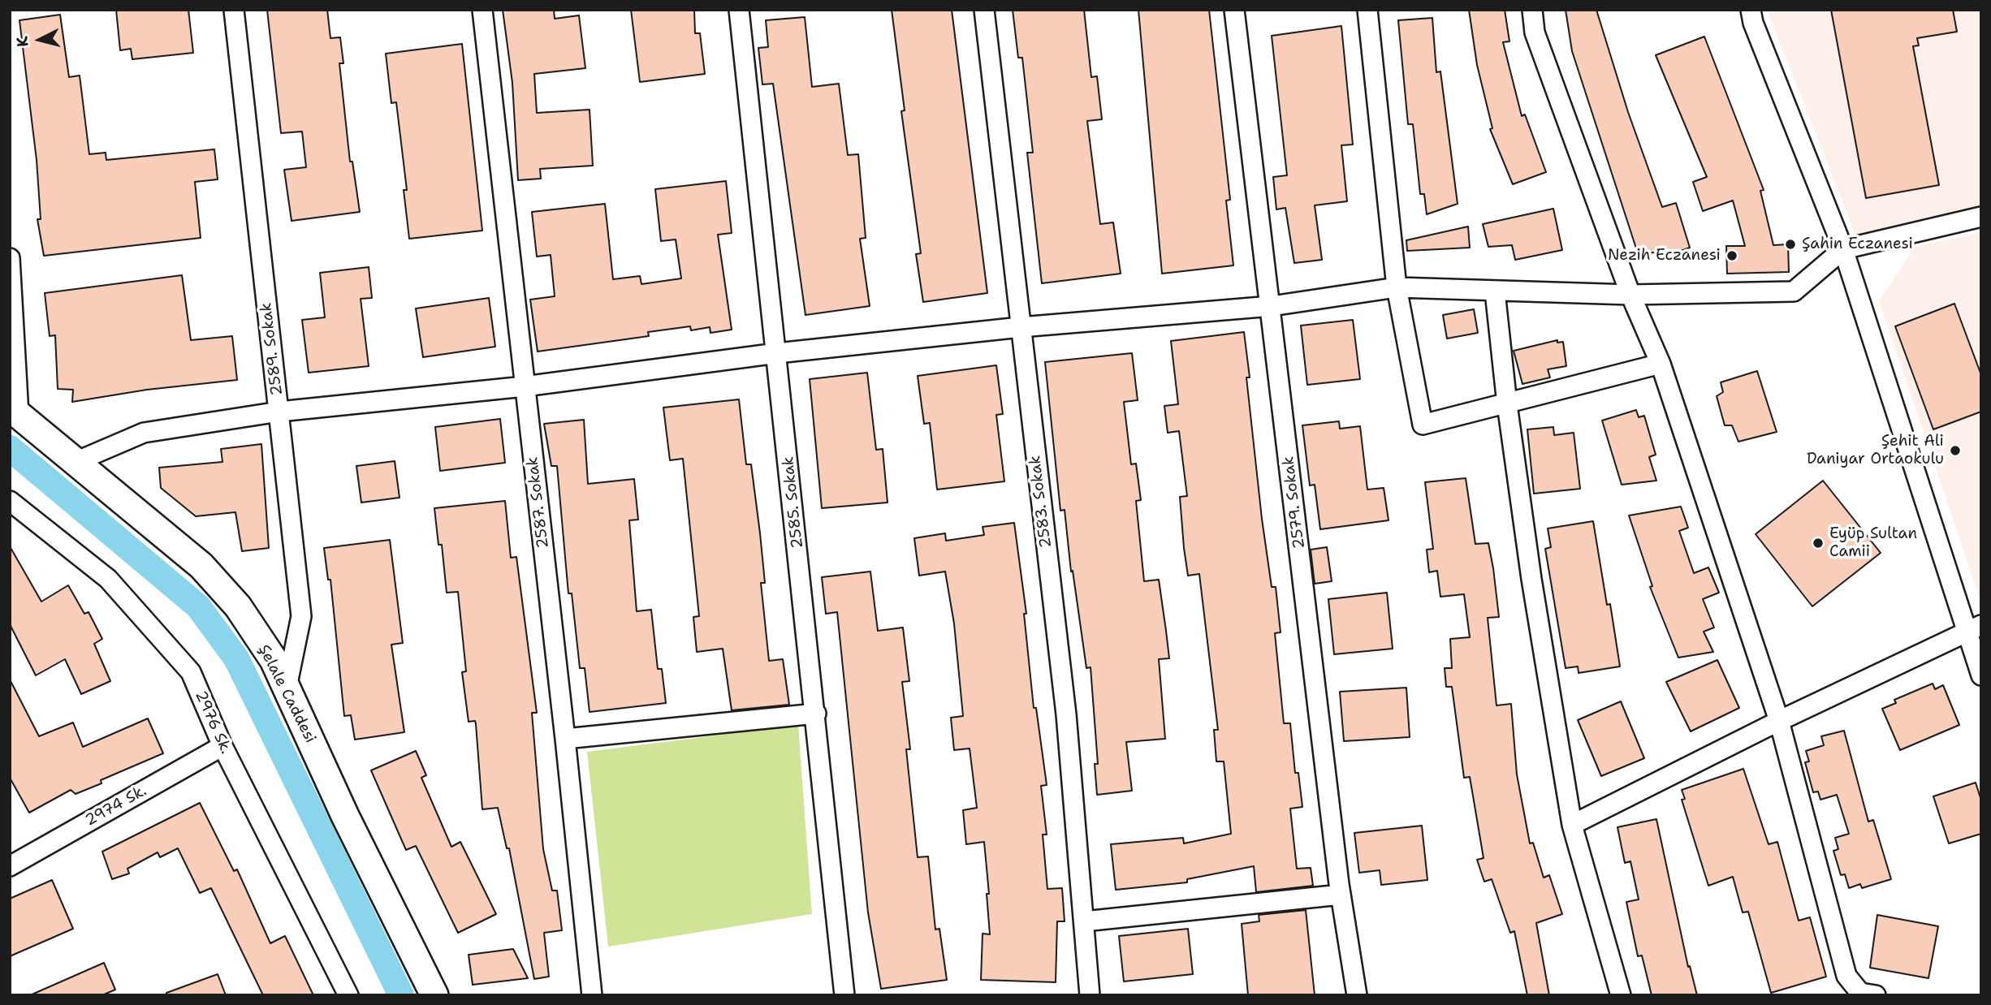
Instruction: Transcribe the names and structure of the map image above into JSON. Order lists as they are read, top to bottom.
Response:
{
  "streets": {
    "street": [
      "2589. Sokak",
      "2583. Sokak",
      "2587. Sokak",
      "2585. Sokak",
      "2579. Sokak",
      "Şelale Caddesi",
      "2976 Sk.",
      "2974 Sk."
    ]
  },
  "crossings": [
    ["2589. Sokak", "Şelale Caddesi"],
    ["2976 Sk.", "2974 Sk."]
  ],
  "places": [
    "Şahin Eczanesi",
    "Nezih Eczanesi",
    "Şehit Ali Daniyar Ortaokulu",
    "Eyüp Sultan Camii"
  ],
  "north": "left"
}
